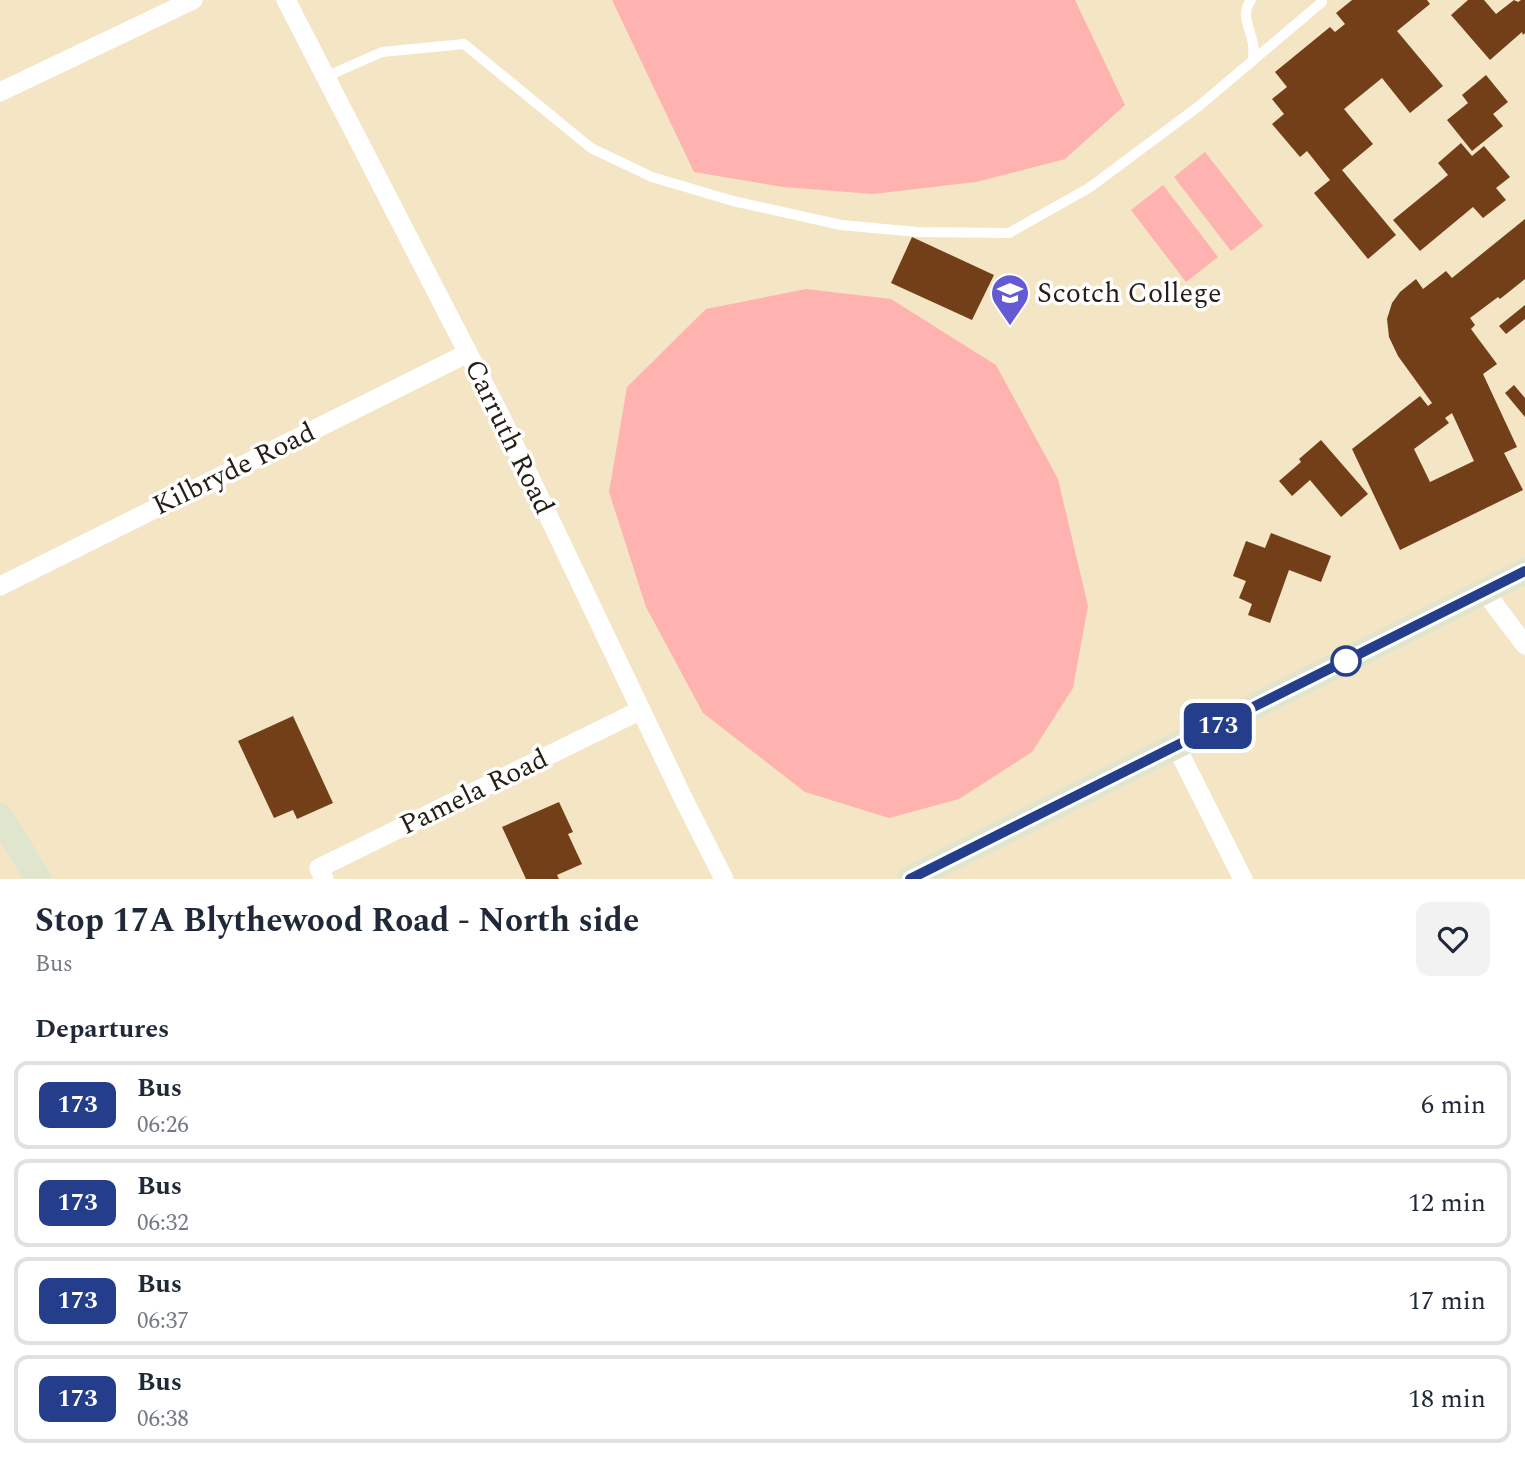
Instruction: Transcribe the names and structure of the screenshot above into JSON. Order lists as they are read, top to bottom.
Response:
{
  "streets": {
    "street": ["Carruth Road", "Kilbryde Road", "Pamela Road"]
  },
  "crossings": [
    ["Carruth Road", "Kilbryde Road"],
    ["Carruth Road", "Pamela Road"]
  ],
  "places": {
    "school or university": ["Scotch College"]
  },
  "lines": ["bus line 173"],
  "page": {
    "on_map": "173",
    "heading": [
      ["Stop 17A Blythewood Road - North side", "Bus"],
      "Departures"
    ],
    "list": [
      {
        "mark": "173",
        "name": "Bus",
        "note": "06:26",
        "value": "6 min"
      },
      {
        "mark": "173",
        "name": "Bus",
        "note": "06:32",
        "value": "12 min"
      },
      {
        "mark": "173",
        "name": "Bus",
        "note": "06:37",
        "value": "17 min"
      },
      {
        "mark": "173",
        "name": "Bus",
        "note": "06:38",
        "value": "18 min"
      }
    ]
  }
}
